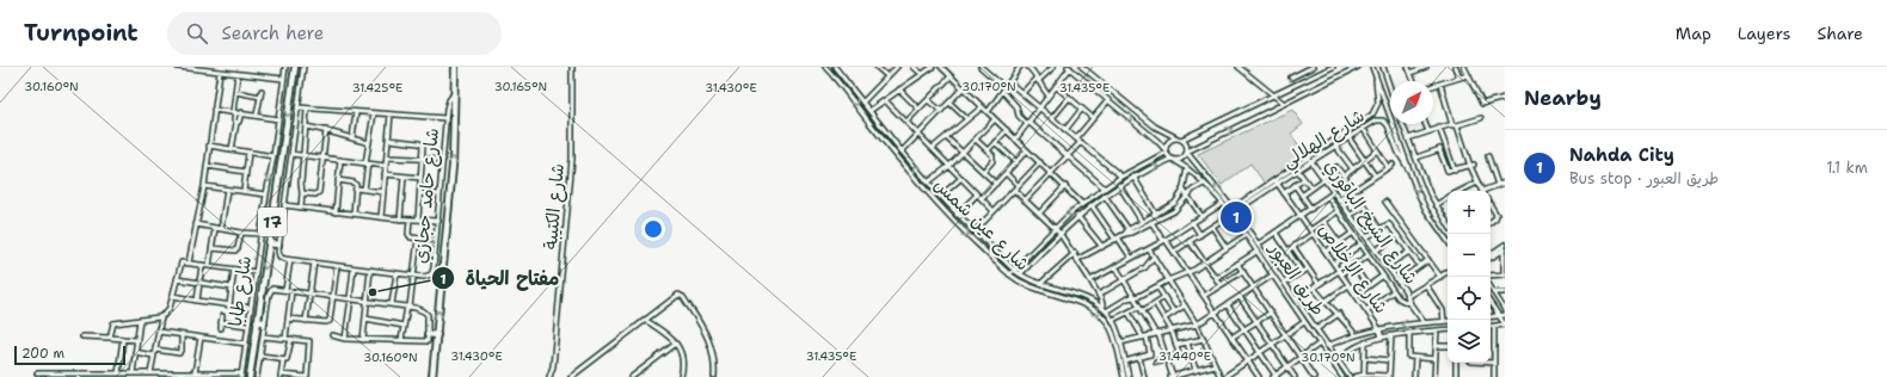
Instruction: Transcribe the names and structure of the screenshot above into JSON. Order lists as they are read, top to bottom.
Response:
{
  "streets": {
    "highway": ["17"],
    "street": [
      "شارع الهلالي",
      "شارع حامد حجازي",
      "شارع الكتيبة",
      "شارع الشيخ الباقوري",
      "شارع عين شمس",
      "شارع الإخلاص",
      "طريق العبور",
      "شارع طابا"
    ]
  },
  "crossings": [
    ["شارع الهلالي", "شارع الشيخ الباقوري"],
    ["شارع الهلالي", "شارع الإخلاص"],
    ["شارع الهلالي", "طريق العبور"]
  ],
  "places": ["مفتاح الحياة"],
  "scale_bar": "200 m",
  "north": "top right",
  "page": {
    "header": "Turnpoint",
    "search": "Search here",
    "nav": ["Map", "Layers", "Share"],
    "heading": "Nearby",
    "list": [
      {
        "mark": "1",
        "name": "Nahda City",
        "note": "Bus stop · طريق العبور",
        "value": "1.1 km"
      }
    ],
    "map_buttons": ["+", "−"],
    "pins": "1",
    "scale": "200 m"
  },
  "coordinates": [
    "30.160°N",
    "30.165°N",
    "30.170°N",
    "31.425°E",
    "31.430°E",
    "31.435°E",
    "31.440°E"
  ]
}
